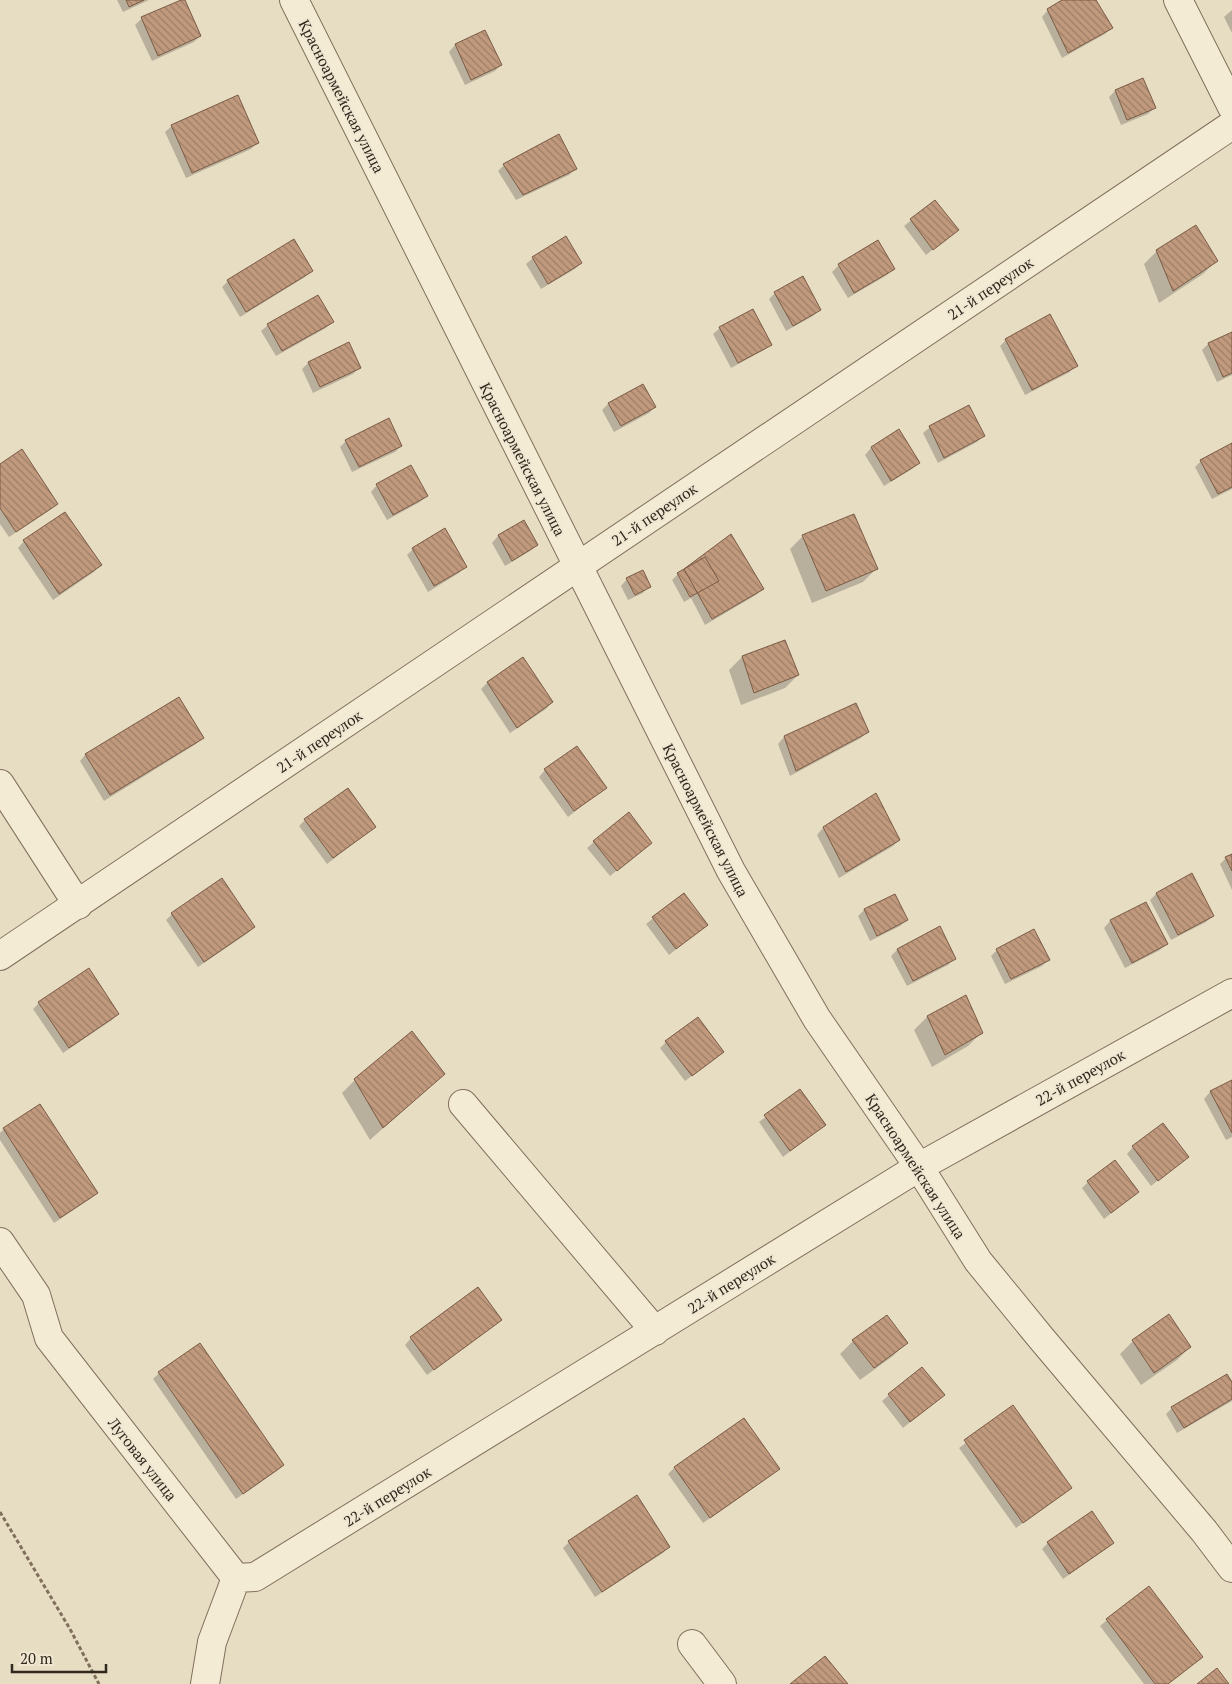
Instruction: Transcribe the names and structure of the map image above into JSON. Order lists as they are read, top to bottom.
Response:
{
  "streets": {
    "street": [
      "Красноармейская улица",
      "21-й переулок",
      "22-й переулок",
      "Луговая улица"
    ]
  },
  "crossings": [
    ["Красноармейская улица", "21-й переулок"],
    ["Красноармейская улица", "22-й переулок"],
    ["22-й переулок", "Луговая улица"]
  ],
  "scale_bar": "20 m"
}
